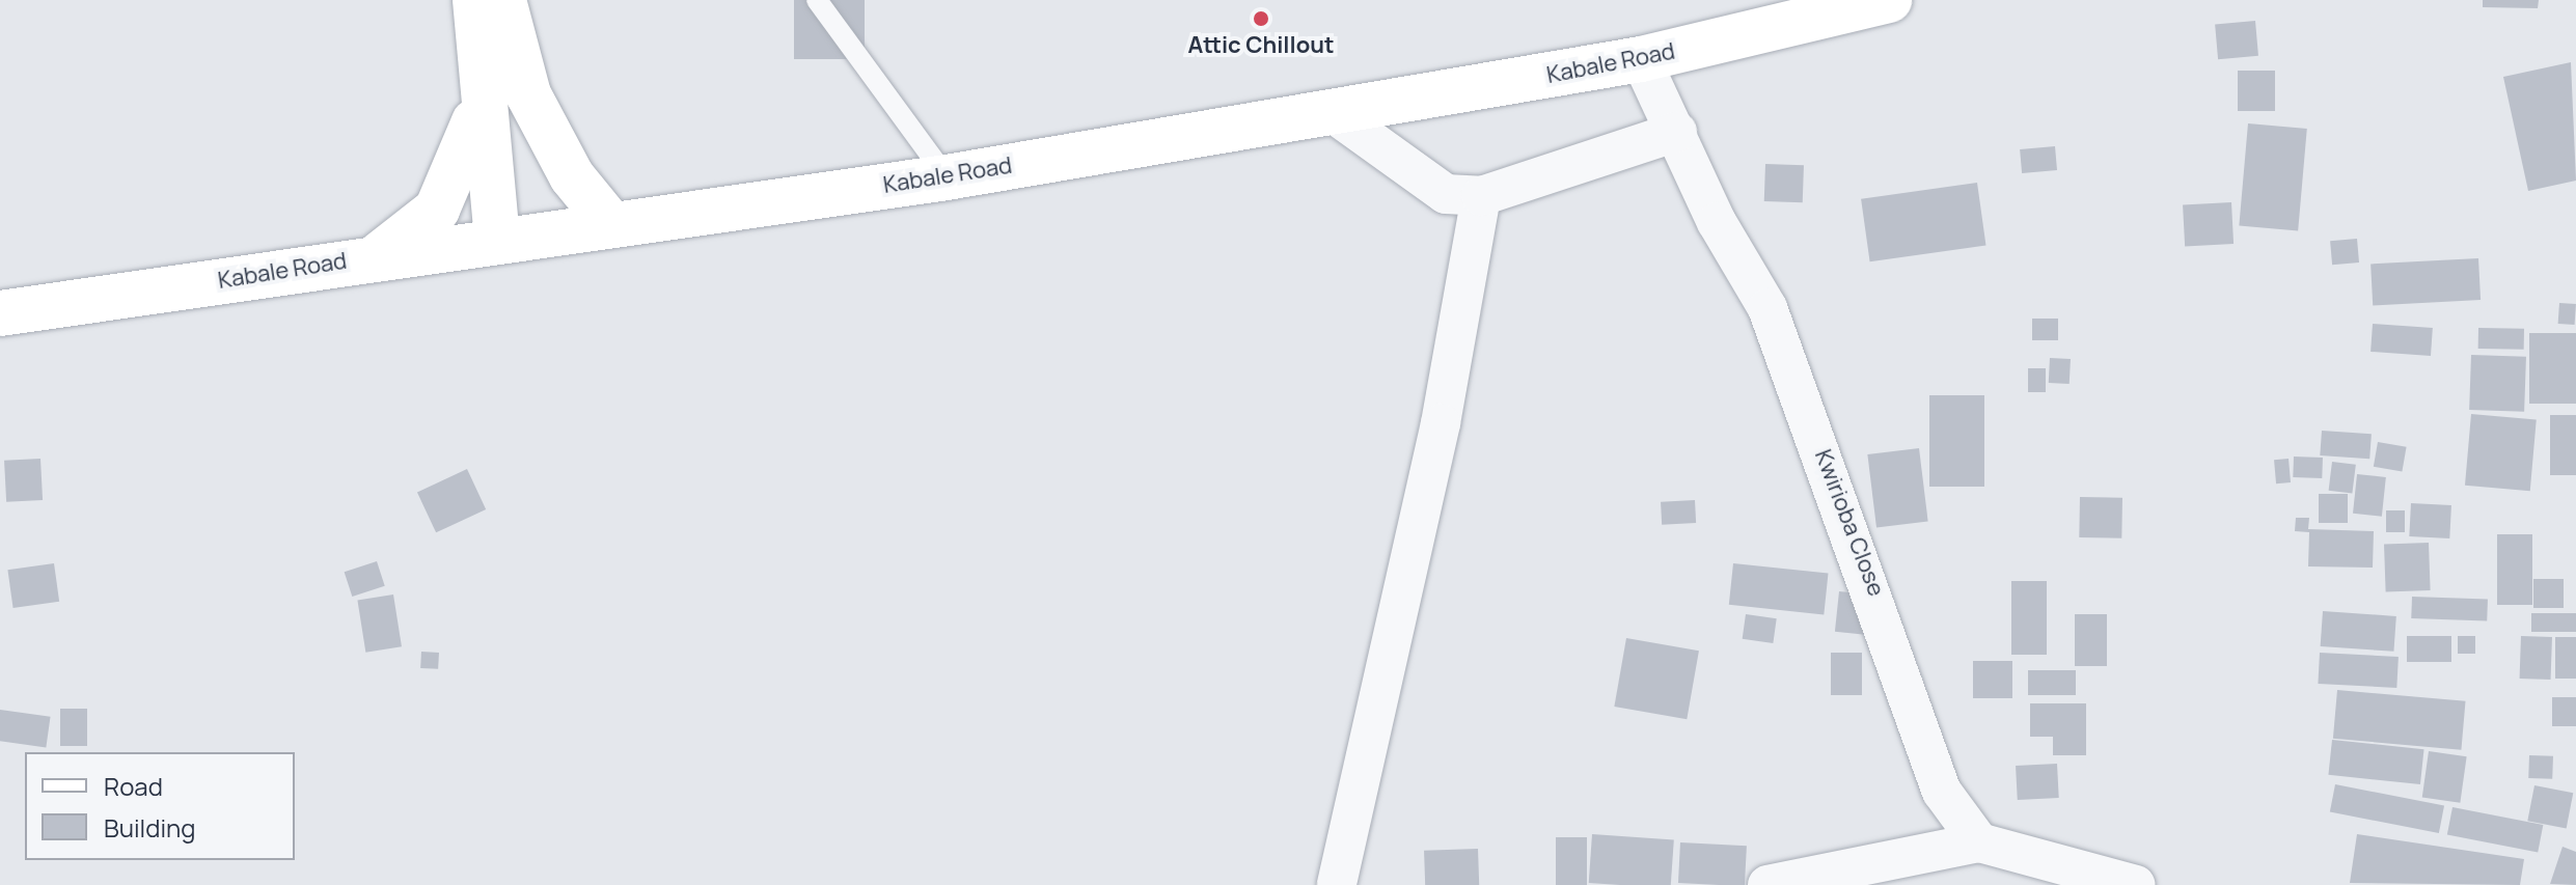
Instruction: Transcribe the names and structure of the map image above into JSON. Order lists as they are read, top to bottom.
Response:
{
  "streets": {
    "main road": ["Kabale Road"],
    "street": ["Kwirioba Close"]
  },
  "crossings": [
    ["Kabale Road", "Kwirioba Close"]
  ],
  "places": ["Attic Chillout"],
  "legend": ["Road", "Building"]
}
